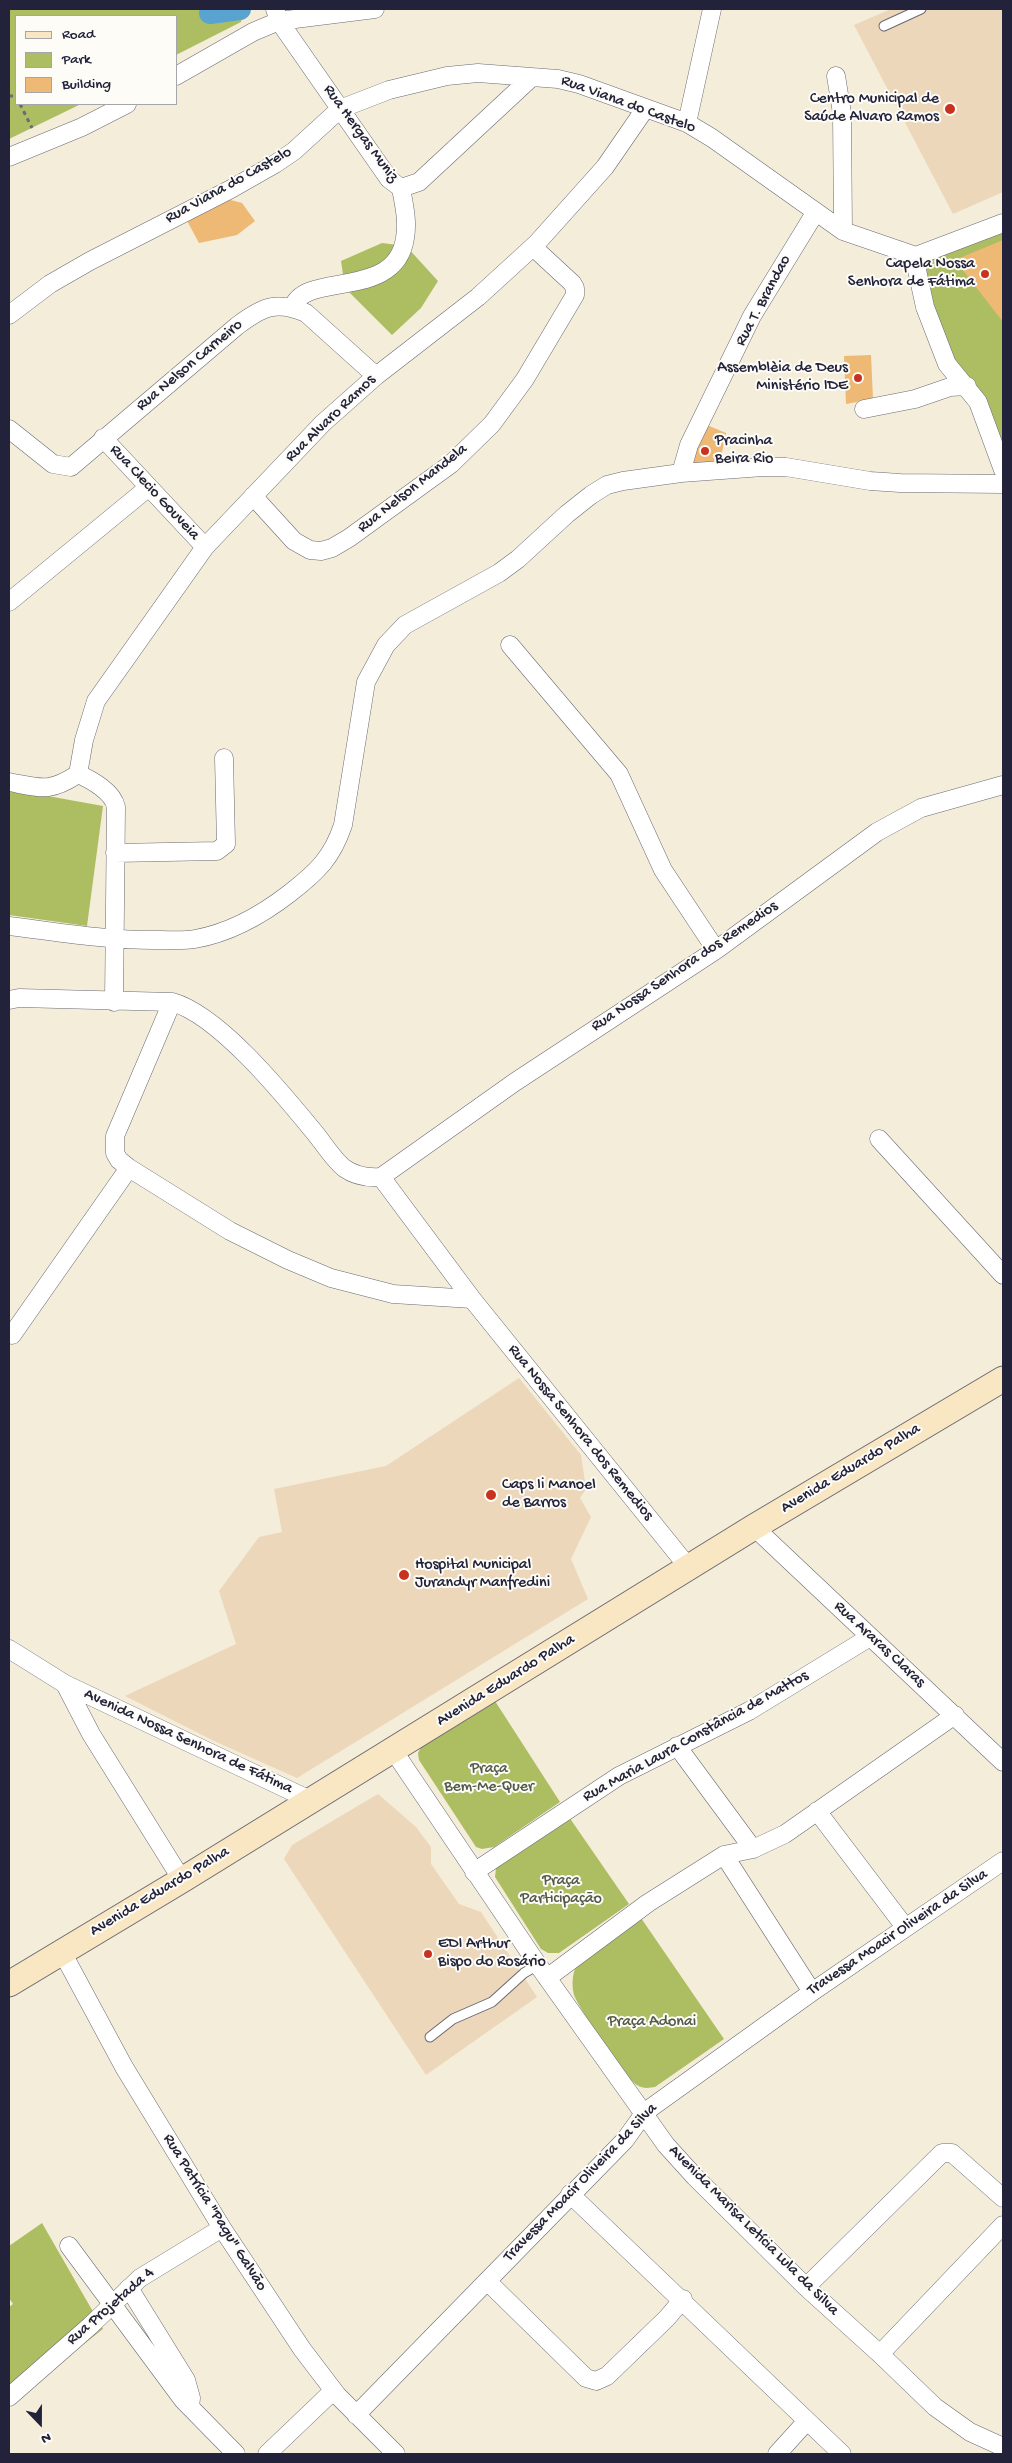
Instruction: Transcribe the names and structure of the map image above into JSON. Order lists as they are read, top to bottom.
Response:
{
  "streets": {
    "street": [
      "Rua Viana do Castelo",
      "Rua Hergas Muniz",
      "Rua T. Brandao",
      "Rua Nelson Carneiro",
      "Rua Alvaro Ramos",
      "Rua Nelson Mandela",
      "Rua Clecio Gouveia",
      "Rua Nossa Senhora dos Remedios",
      "Avenida Eduardo Palha",
      "Rua Araras Claras",
      "Rua Maria Laura Constância de Mattos",
      "Avenida Nossa Senhora de Fátima",
      "Travessa Moacir Oliveira da Silva",
      "Rua Patrícia \"Pagu\" Galvão",
      "Avenida Marisa Letícia Lula da Silva",
      "Rua Projetada 4"
    ]
  },
  "crossings": [
    ["Rua Viana do Castelo", "Rua Hergas Muniz"],
    ["Rua Viana do Castelo", "Rua T. Brandao"],
    ["Rua Viana do Castelo", "Rua Alvaro Ramos"],
    ["Rua Nelson Carneiro", "Rua Alvaro Ramos"],
    ["Rua Nelson Carneiro", "Rua Clecio Gouveia"],
    ["Rua Alvaro Ramos", "Rua Nelson Mandela"],
    ["Rua Alvaro Ramos", "Rua Clecio Gouveia"],
    ["Rua Nossa Senhora dos Remedios", "Avenida Eduardo Palha"],
    ["Avenida Eduardo Palha", "Rua Araras Claras"],
    ["Avenida Eduardo Palha", "Avenida Nossa Senhora de Fátima"],
    ["Avenida Eduardo Palha", "Rua Patrícia \"Pagu\" Galvão"],
    ["Avenida Eduardo Palha", "Avenida Marisa Letícia Lula da Silva"],
    ["Rua Araras Claras", "Rua Maria Laura Constância de Mattos"],
    ["Rua Maria Laura Constância de Mattos", "Avenida Marisa Letícia Lula da Silva"],
    ["Travessa Moacir Oliveira da Silva", "Rua Patrícia \"Pagu\" Galvão"],
    ["Travessa Moacir Oliveira da Silva", "Avenida Marisa Letícia Lula da Silva"],
    ["Rua Patrícia \"Pagu\" Galvão", "Rua Projetada 4"]
  ],
  "parks": ["Praça Bem-Me-Quer", "Praça Participação", "Praça Adonai"],
  "places": [
    "Centro Municipal de Saúde Alvaro Ramos",
    "Capela Nossa Senhora de Fátima",
    "Assemblèia de Deus Ministério IDE",
    "Pracinha Beira Rio",
    "Caps Ii Manoel de Barros",
    "Hospital Municipal Jurandyr Manfredini",
    "EDI Arthur Bispo do Rosário"
  ],
  "legend": ["Road", "Park", "Building"],
  "north": "bottom"
}
